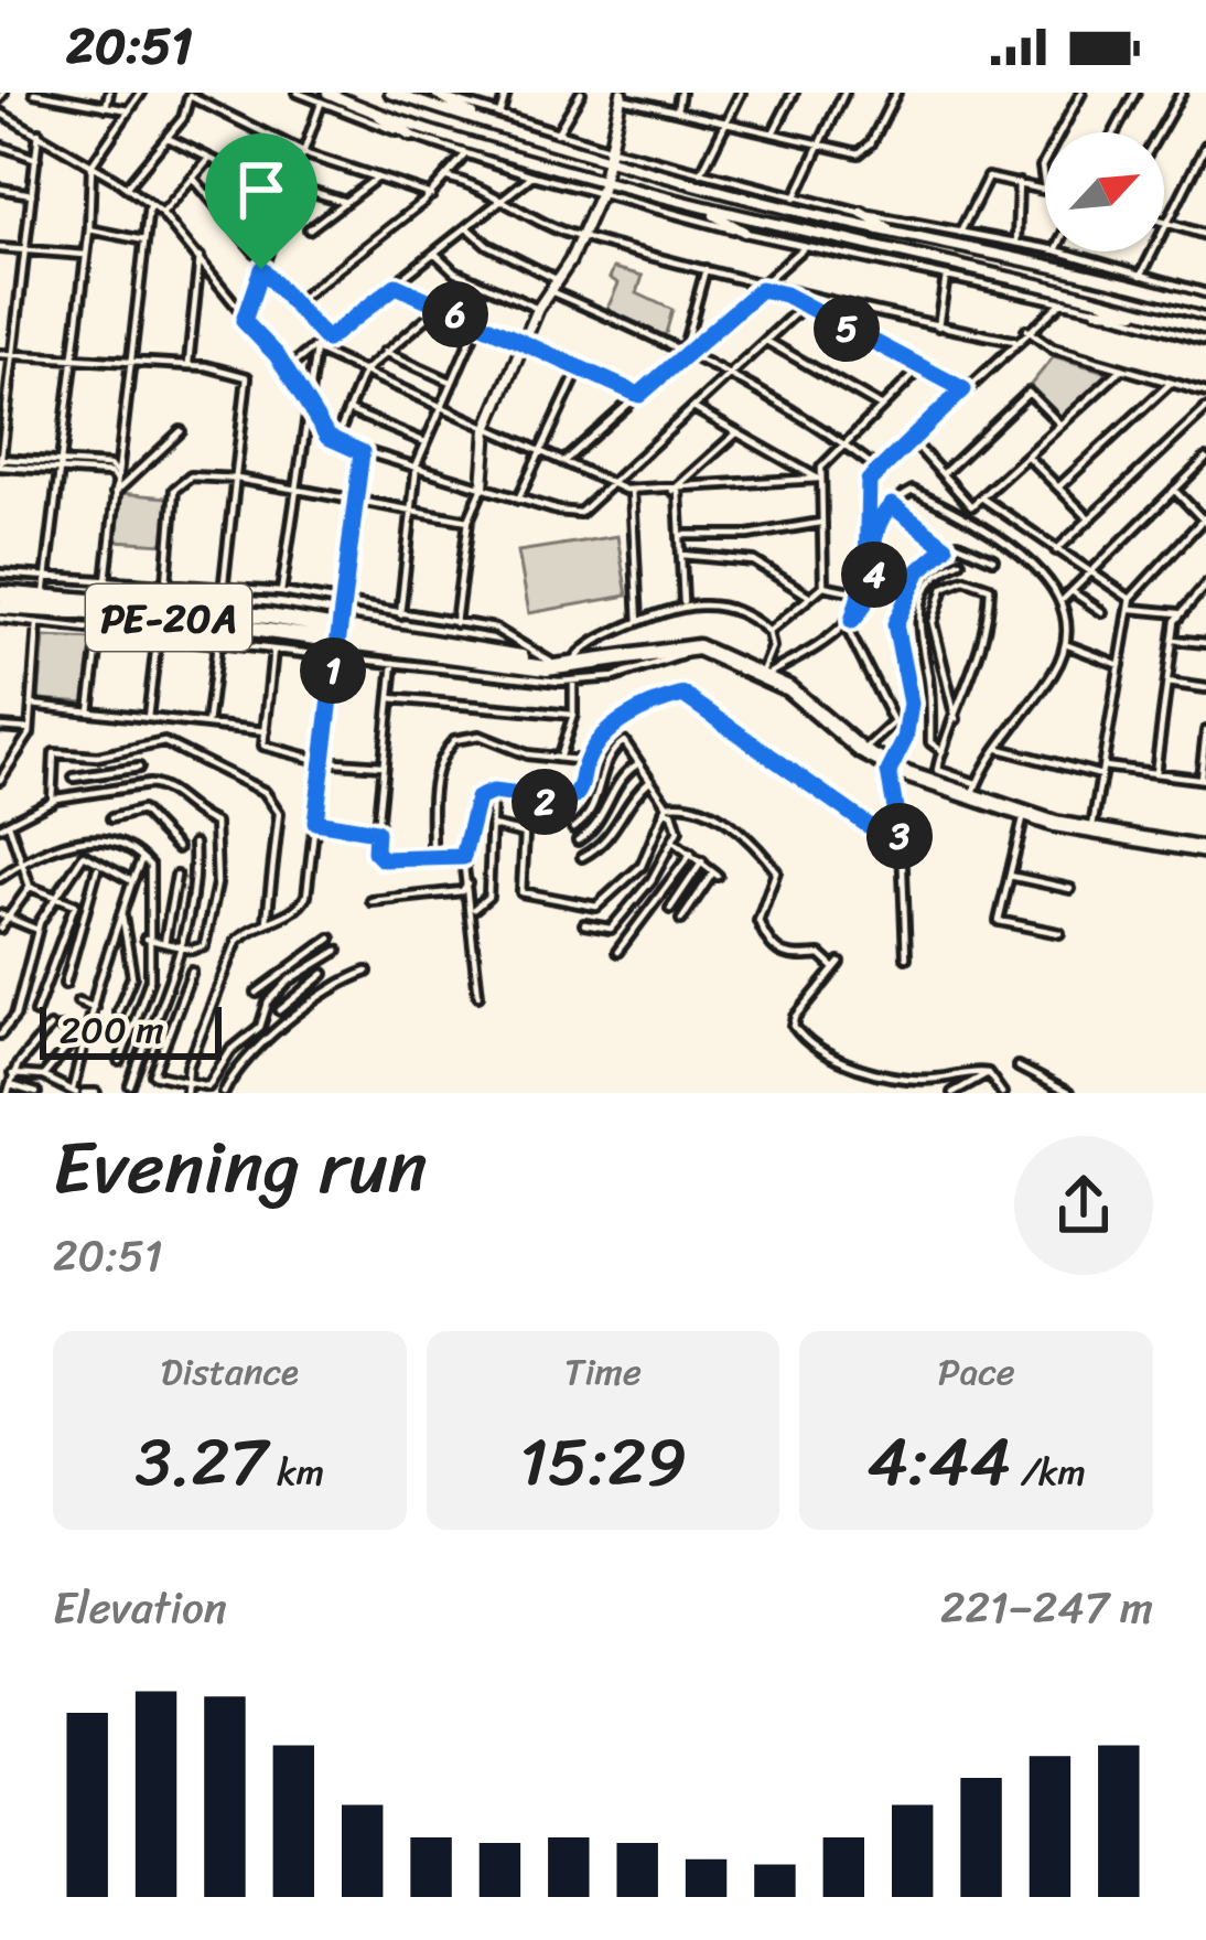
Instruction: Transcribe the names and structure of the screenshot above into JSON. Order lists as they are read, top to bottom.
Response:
{
  "streets": {
    "highway": ["PE-20A"]
  },
  "scale_bar": "200 m",
  "north": "top right",
  "page": {
    "status": "20:51",
    "pins": [
      "6",
      "5",
      "4",
      "1",
      "2",
      "3"
    ],
    "scale": "200 m",
    "heading": ["Evening run", "20:51"],
    "stats": [
      ["Distance", "3.27 km"],
      ["Time", "15:29"],
      ["Pace", "4:44 /km"]
    ],
    "chart": ["Elevation", "221–247 m"]
  }
}
